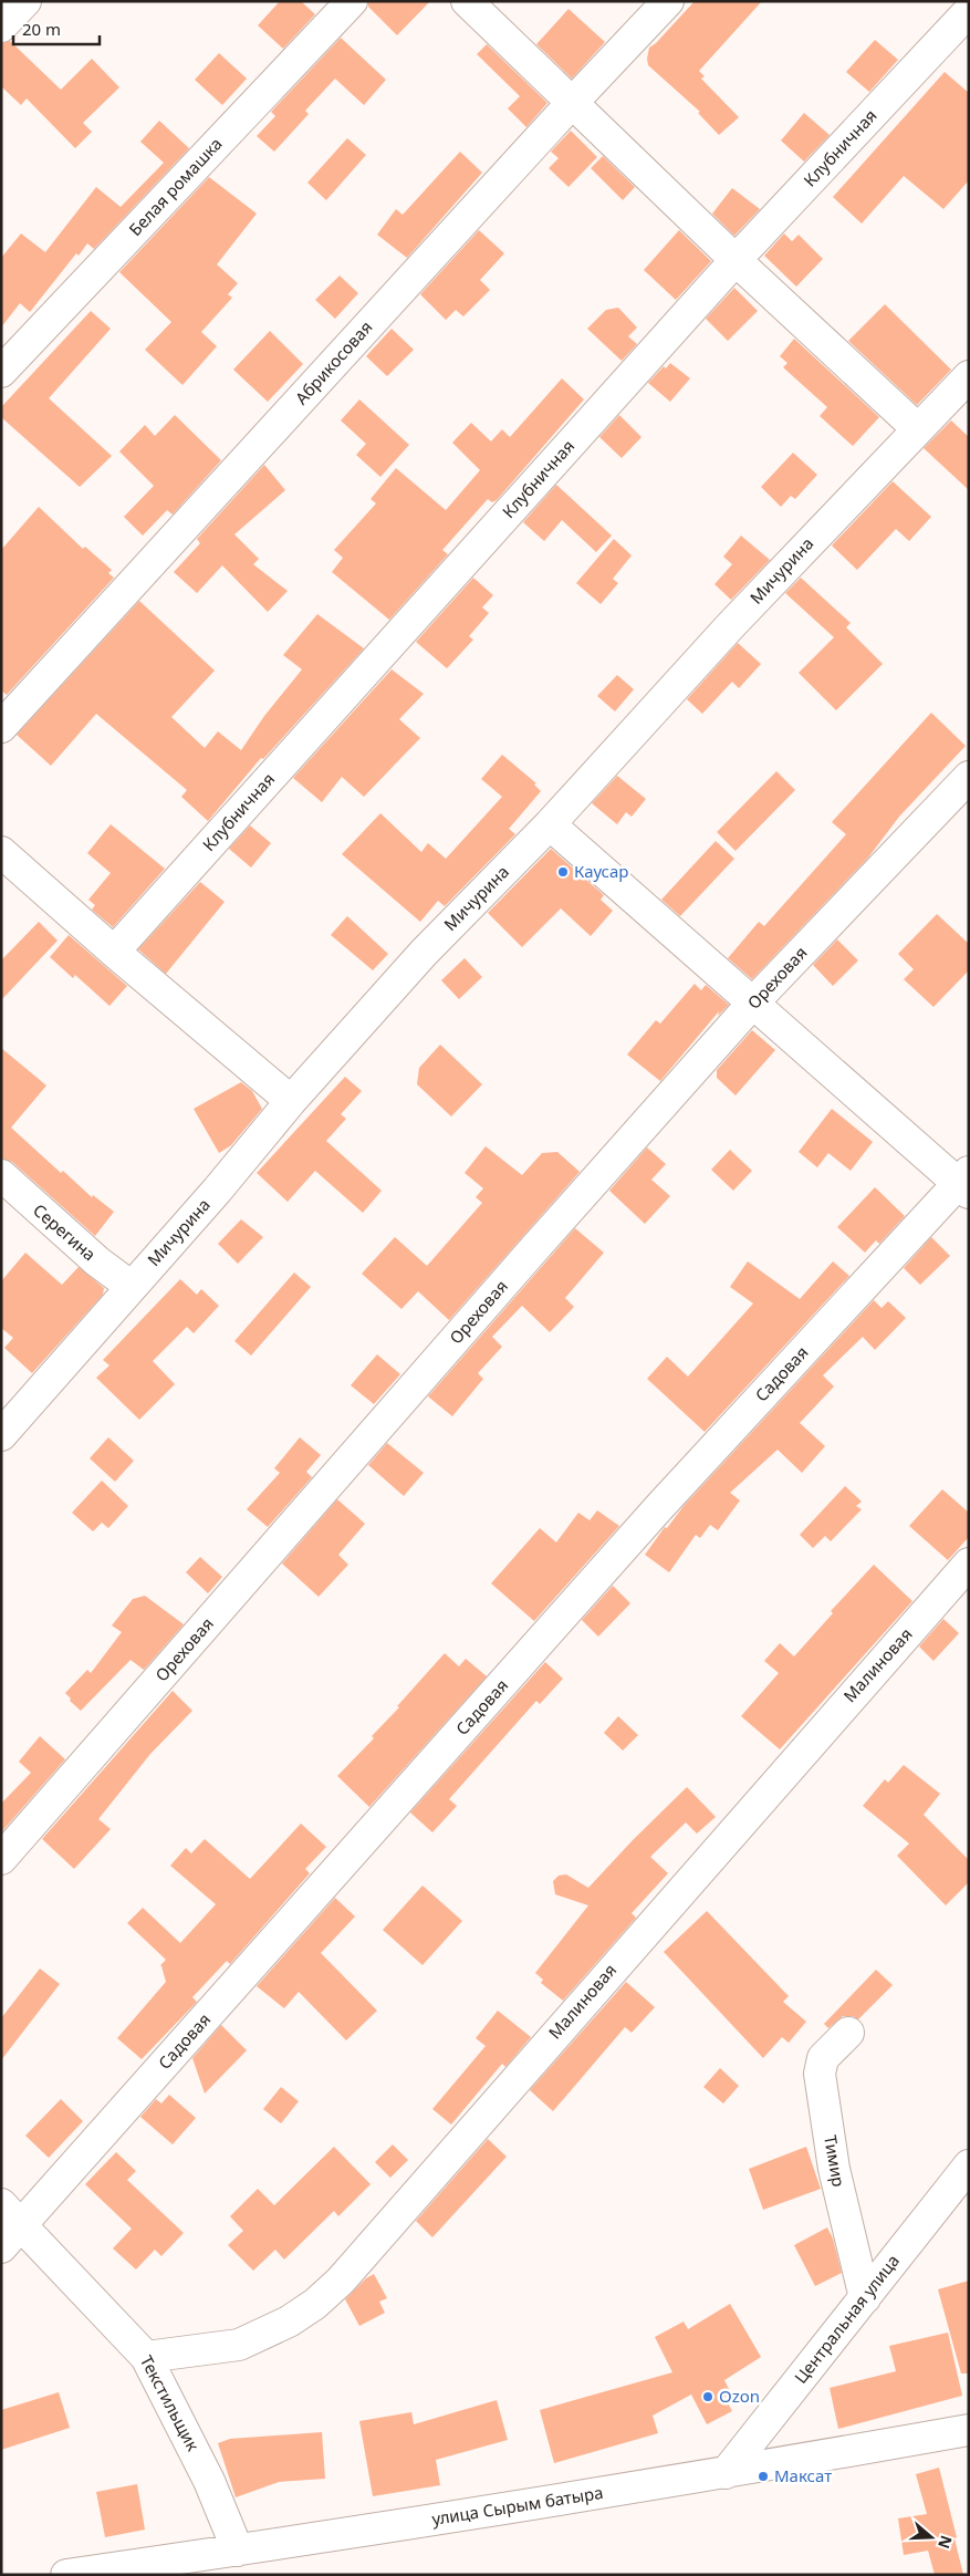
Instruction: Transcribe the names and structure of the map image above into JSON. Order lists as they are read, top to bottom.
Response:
{
  "streets": {
    "street": [
      "Клубничная",
      "Белая ромашка",
      "Абрикосовая",
      "Мичурина",
      "Ореховая",
      "Серегина",
      "Садовая",
      "Малиновая",
      "Тимир",
      "Центральная улица",
      "Текстильщик",
      "улица Сырым батыра"
    ]
  },
  "crossings": [
    ["Мичурина", "Серегина"],
    ["Садовая", "Текстильщик"],
    ["Малиновая", "Текстильщик"],
    ["Тимир", "Центральная улица"],
    ["Центральная улица", "улица Сырым батыра"],
    ["Текстильщик", "улица Сырым батыра"]
  ],
  "places": ["Каусар", "Ozon", "Максат"],
  "scale_bar": "20 m",
  "north": "right"
}
